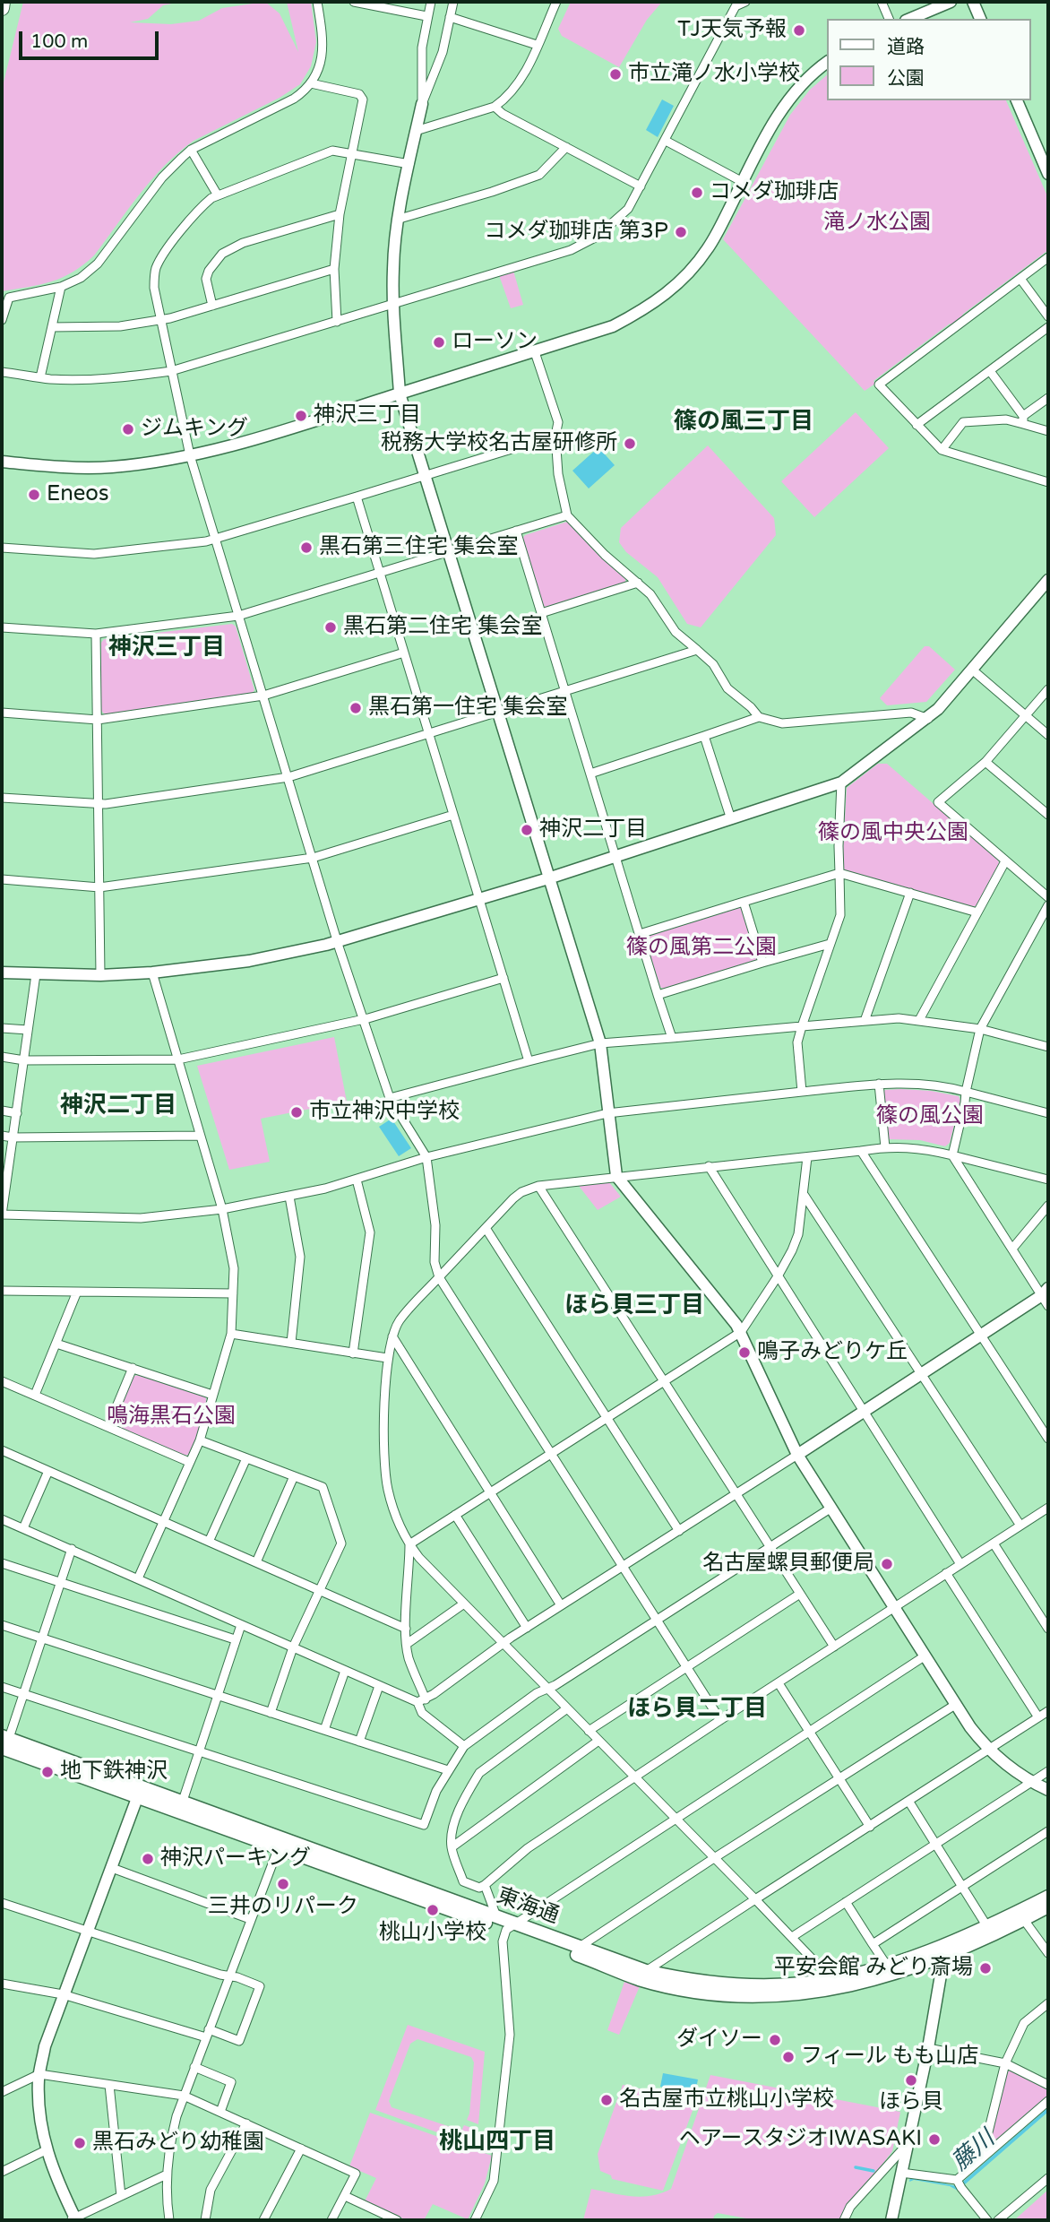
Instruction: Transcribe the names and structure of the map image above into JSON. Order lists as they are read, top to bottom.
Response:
{
  "streets": {
    "main road": ["東海通"]
  },
  "districts": [
    "篠の風三丁目",
    "神沢三丁目",
    "神沢二丁目",
    "ほら貝三丁目",
    "ほら貝二丁目",
    "桃山四丁目"
  ],
  "water": ["藤川"],
  "parks": [
    "滝ノ水公園",
    "篠の風中央公園",
    "篠の風第二公園",
    "篠の風公園",
    "鳴海黒石公園"
  ],
  "places": [
    "TJ天気予報",
    "市立滝ノ水小学校",
    "コメダ珈琲店",
    "コメダ珈琲店 第3P",
    "ローソン",
    "神沢三丁目",
    "ジムキング",
    "税務大学校名古屋研修所",
    "Eneos",
    "黒石第三住宅 集会室",
    "黒石第二住宅 集会室",
    "黒石第一住宅 集会室",
    "神沢二丁目",
    "市立神沢中学校",
    "鳴子みどりケ丘",
    "名古屋螺貝郵便局",
    "地下鉄神沢",
    "神沢パーキング",
    "三井のリパーク",
    "桃山小学校",
    "平安会館 みどり斎場",
    "ダイソー",
    "フィール もも山店",
    "ほら貝",
    "名古屋市立桃山小学校",
    "ヘアースタジオIWASAKI",
    "黒石みどり幼稚園"
  ],
  "legend": ["道路", "公園"],
  "scale_bar": "100 m"
}
